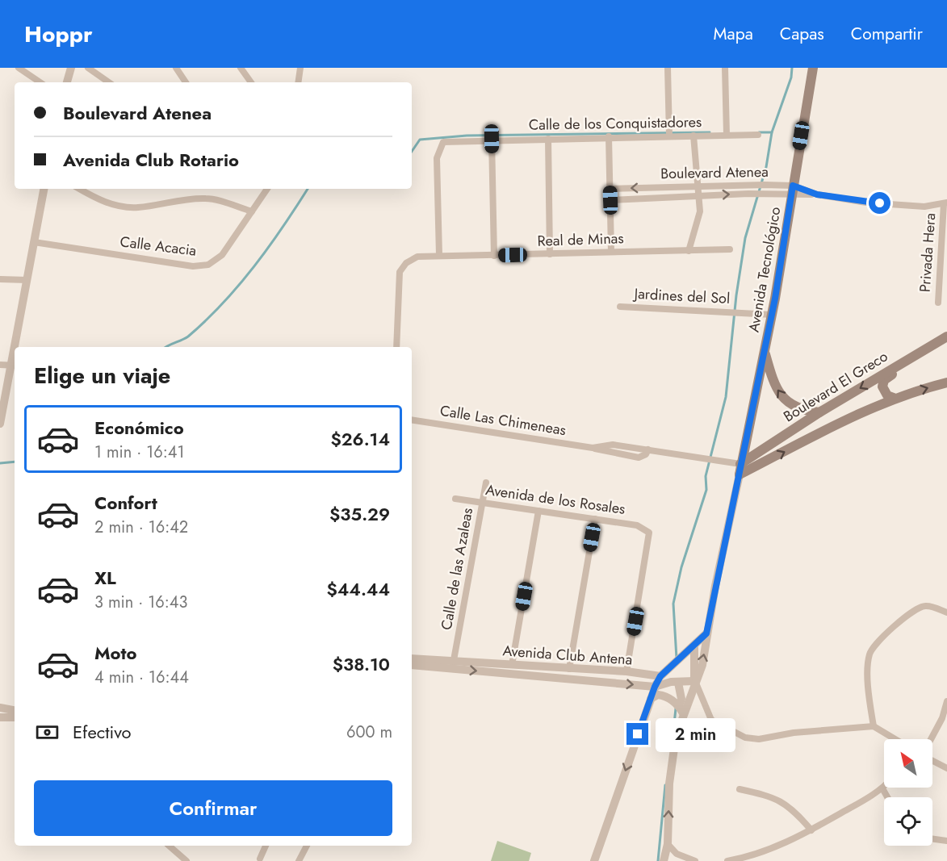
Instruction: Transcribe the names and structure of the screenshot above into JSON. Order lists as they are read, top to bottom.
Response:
{
  "streets": {
    "main road": ["Avenida Tecnológico", "Boulevard El Greco"],
    "street": [
      "Calle de los Conquistadores",
      "Boulevard Atenea",
      "Real de Minas",
      "Calle Acacia",
      "Privada Hera",
      "Jardines del Sol",
      "Calle Las Chimeneas",
      "Avenida de los Rosales",
      "Calle de las Azaleas",
      "Avenida Club Antena"
    ]
  },
  "crossings": [
    ["Calle de los Conquistadores", "Real de Minas"],
    ["Boulevard Atenea", "Privada Hera"],
    ["Boulevard Atenea", "Avenida Tecnológico"],
    ["Avenida Tecnológico", "Jardines del Sol"],
    ["Avenida Tecnológico", "Boulevard El Greco"],
    ["Avenida Tecnológico", "Calle Las Chimeneas"],
    ["Boulevard El Greco", "Calle Las Chimeneas"],
    ["Avenida de los Rosales", "Calle de las Azaleas"],
    ["Avenida de los Rosales", "Avenida Club Antena"],
    ["Calle de las Azaleas", "Avenida Club Antena"]
  ],
  "north": "top left",
  "page": {
    "header": "Hoppr",
    "nav": ["Mapa", "Capas", "Compartir"],
    "banner": ["Boulevard Atenea", "Avenida Club Rotario"],
    "heading": "Elige un viaje",
    "list": [
      {
        "name": "Económico",
        "note": "1 min · 16:41",
        "value": "$26.14"
      },
      {
        "name": "Confort",
        "note": "2 min · 16:42",
        "value": "$35.29"
      },
      {
        "name": "XL",
        "note": "3 min · 16:43",
        "value": "$44.44"
      },
      {
        "name": "Moto",
        "note": "4 min · 16:44",
        "value": "$38.10"
      }
    ],
    "pay": ["Efectivo", "600 m"],
    "bubble": "2 min",
    "buttons": "Confirmar"
  }
}
